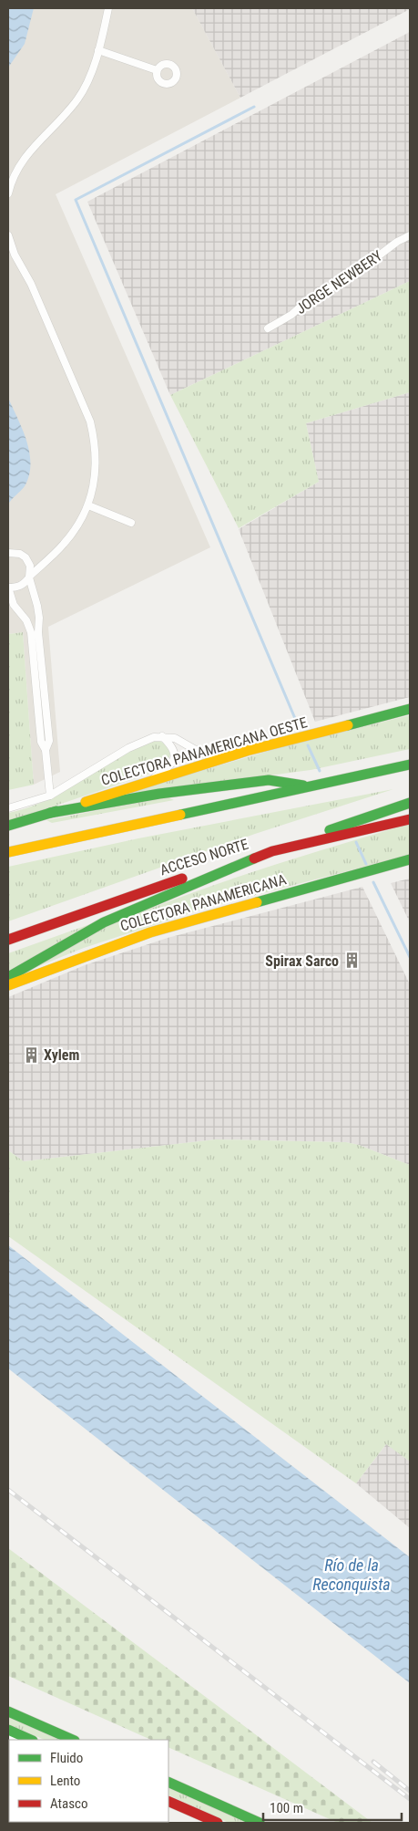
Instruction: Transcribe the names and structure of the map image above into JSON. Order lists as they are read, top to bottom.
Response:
{
  "streets": {
    "main road": ["COLECTORA PANAMERICANA OESTE", "ACCESO NORTE", "COLECTORA PANAMERICANA"],
    "street": ["JORGE NEWBERY"]
  },
  "water": ["Río de la Reconquista"],
  "places": {
    "building": ["Spirax Sarco", "Xylem"]
  },
  "legend": ["Fluido", "Lento", "Atasco"],
  "scale_bar": "100 m"
}
